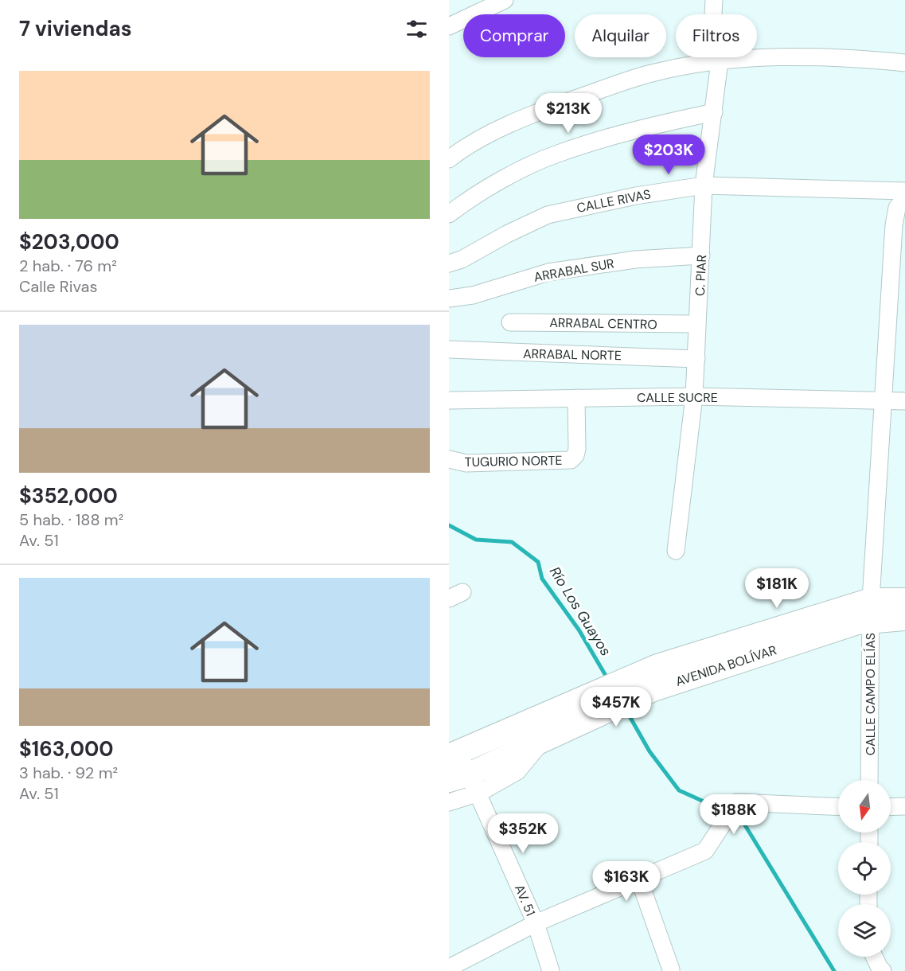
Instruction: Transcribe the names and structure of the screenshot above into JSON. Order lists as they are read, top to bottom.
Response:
{
  "streets": {
    "main road": ["AVENIDA BOLÍVAR"],
    "street": [
      "CALLE RIVAS",
      "ARRABAL SUR",
      "C. PIAR",
      "ARRABAL CENTRO",
      "ARRABAL NORTE",
      "CALLE SUCRE",
      "TUGURIO NORTE",
      "CALLE CAMPO ELÍAS",
      "AV. 51"
    ]
  },
  "crossings": [
    ["CALLE RIVAS", "C. PIAR"],
    ["ARRABAL SUR", "C. PIAR"],
    ["C. PIAR", "ARRABAL CENTRO"],
    ["C. PIAR", "ARRABAL NORTE"],
    ["C. PIAR", "CALLE SUCRE"],
    ["CALLE SUCRE", "TUGURIO NORTE"],
    ["CALLE SUCRE", "CALLE CAMPO ELÍAS"],
    ["AVENIDA BOLÍVAR", "CALLE CAMPO ELÍAS"],
    ["AVENIDA BOLÍVAR", "AV. 51"]
  ],
  "water": ["Río Los Guayos"],
  "north": "bottom",
  "page": {
    "heading": "7 viviendas",
    "chip": ["Comprar", "Alquilar", "Filtros"],
    "list": [
      {
        "name": "$203,000",
        "note": "2 hab. · 76 m² · Calle Rivas"
      },
      {
        "name": "$352,000",
        "note": "5 hab. · 188 m² · Av. 51"
      },
      {
        "name": "$163,000",
        "note": "3 hab. · 92 m² · Av. 51"
      }
    ],
    "price": [
      "$213K",
      "$203K",
      "$181K",
      "$457K",
      "$188K",
      "$352K",
      "$163K"
    ]
  }
}
